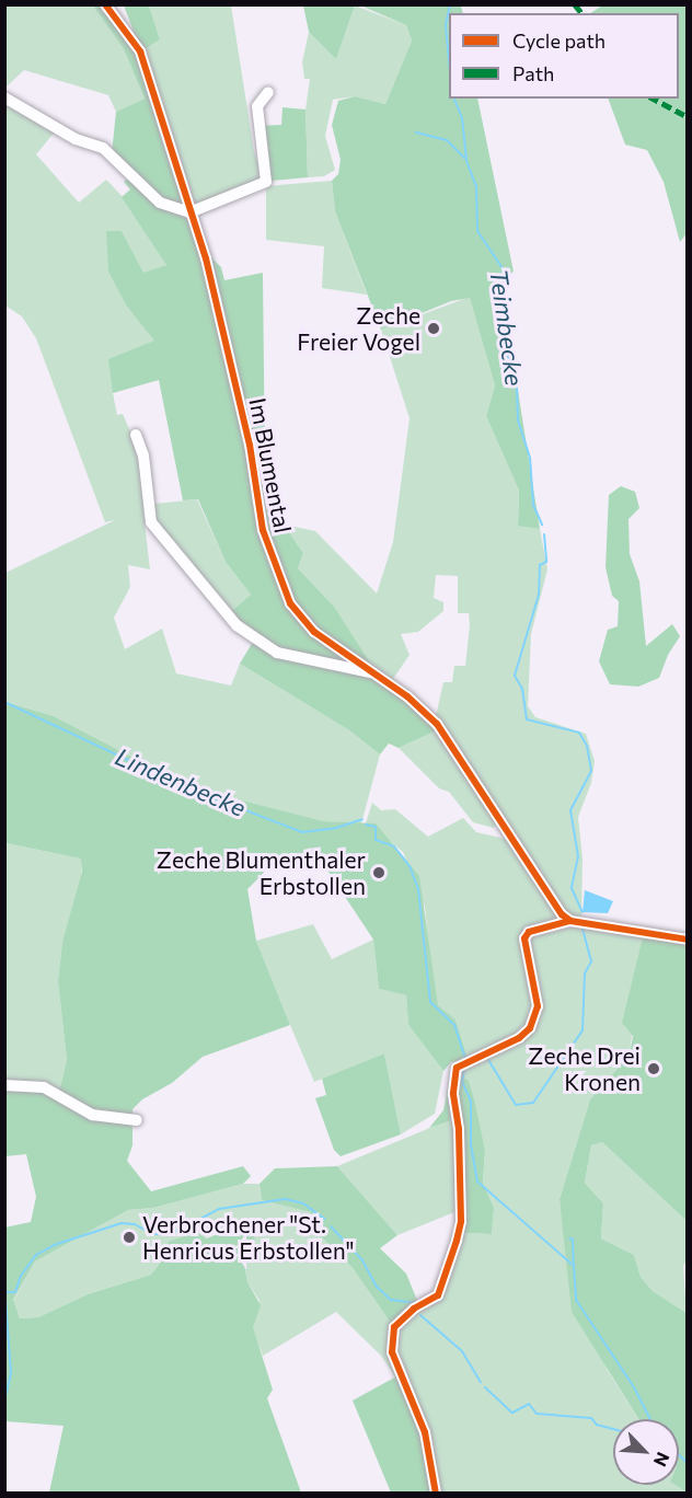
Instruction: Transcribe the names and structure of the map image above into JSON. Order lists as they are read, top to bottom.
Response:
{
  "streets": {
    "street": ["Im Blumental"]
  },
  "water": ["Teimbecke", "Lindenbecke"],
  "places": [
    "Zeche Freier Vogel",
    "Zeche Blumenthaler Erbstollen",
    "Zeche Drei Kronen",
    "Verbrochener \"St. Henricus Erbstollen\""
  ],
  "legend": ["Cycle path", "Path"],
  "north": "bottom right"
}
